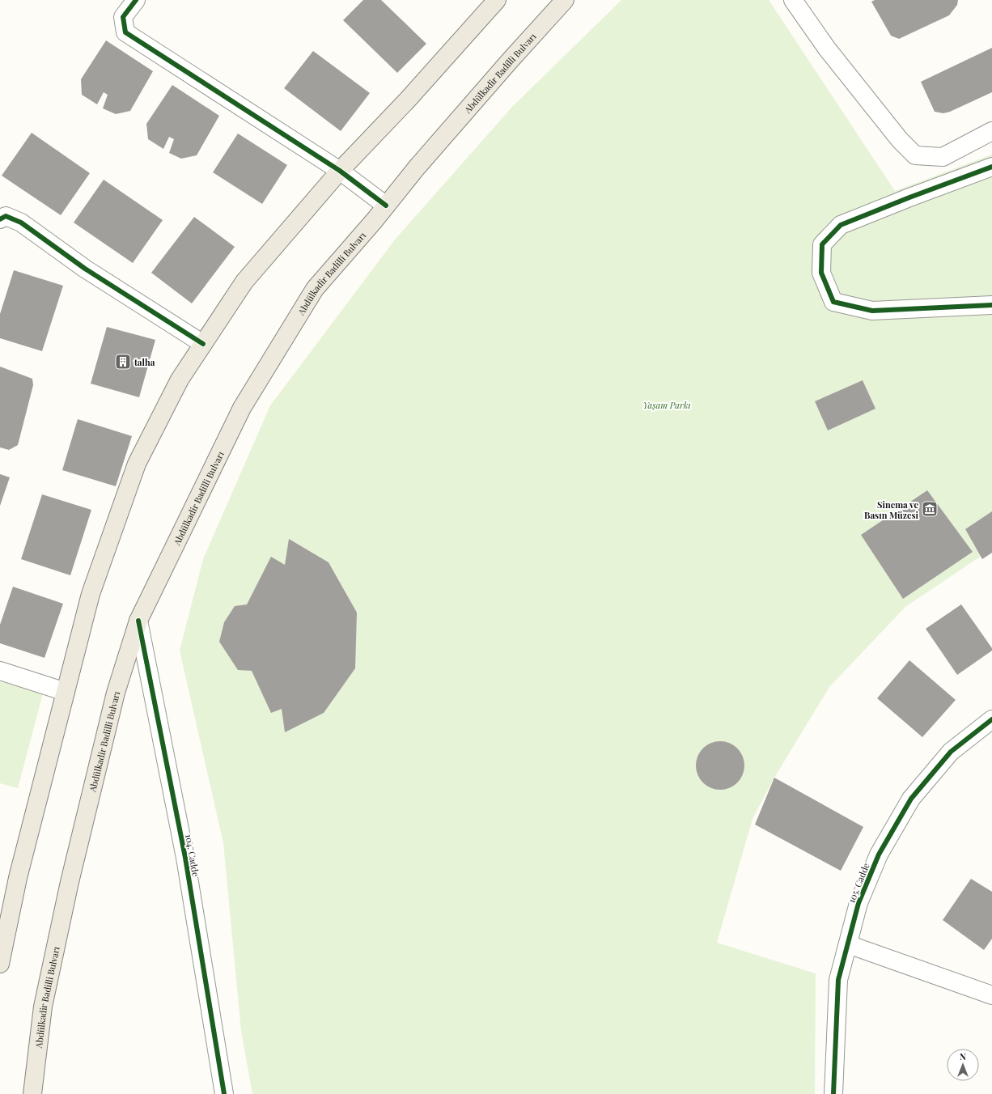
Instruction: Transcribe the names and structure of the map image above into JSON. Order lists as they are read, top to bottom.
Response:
{
  "streets": {
    "main road": ["Abdülkadir Badilli Bulvarı"],
    "street": ["104. Cadde", "105. Cadde"]
  },
  "crossings": [
    ["Abdülkadir Badilli Bulvarı", "104. Cadde"]
  ],
  "parks": ["Yaşam Parkı"],
  "places": {
    "building": ["talha"],
    "museum": ["Sinema ve Basın Müzesi"]
  },
  "north": "top"
}
